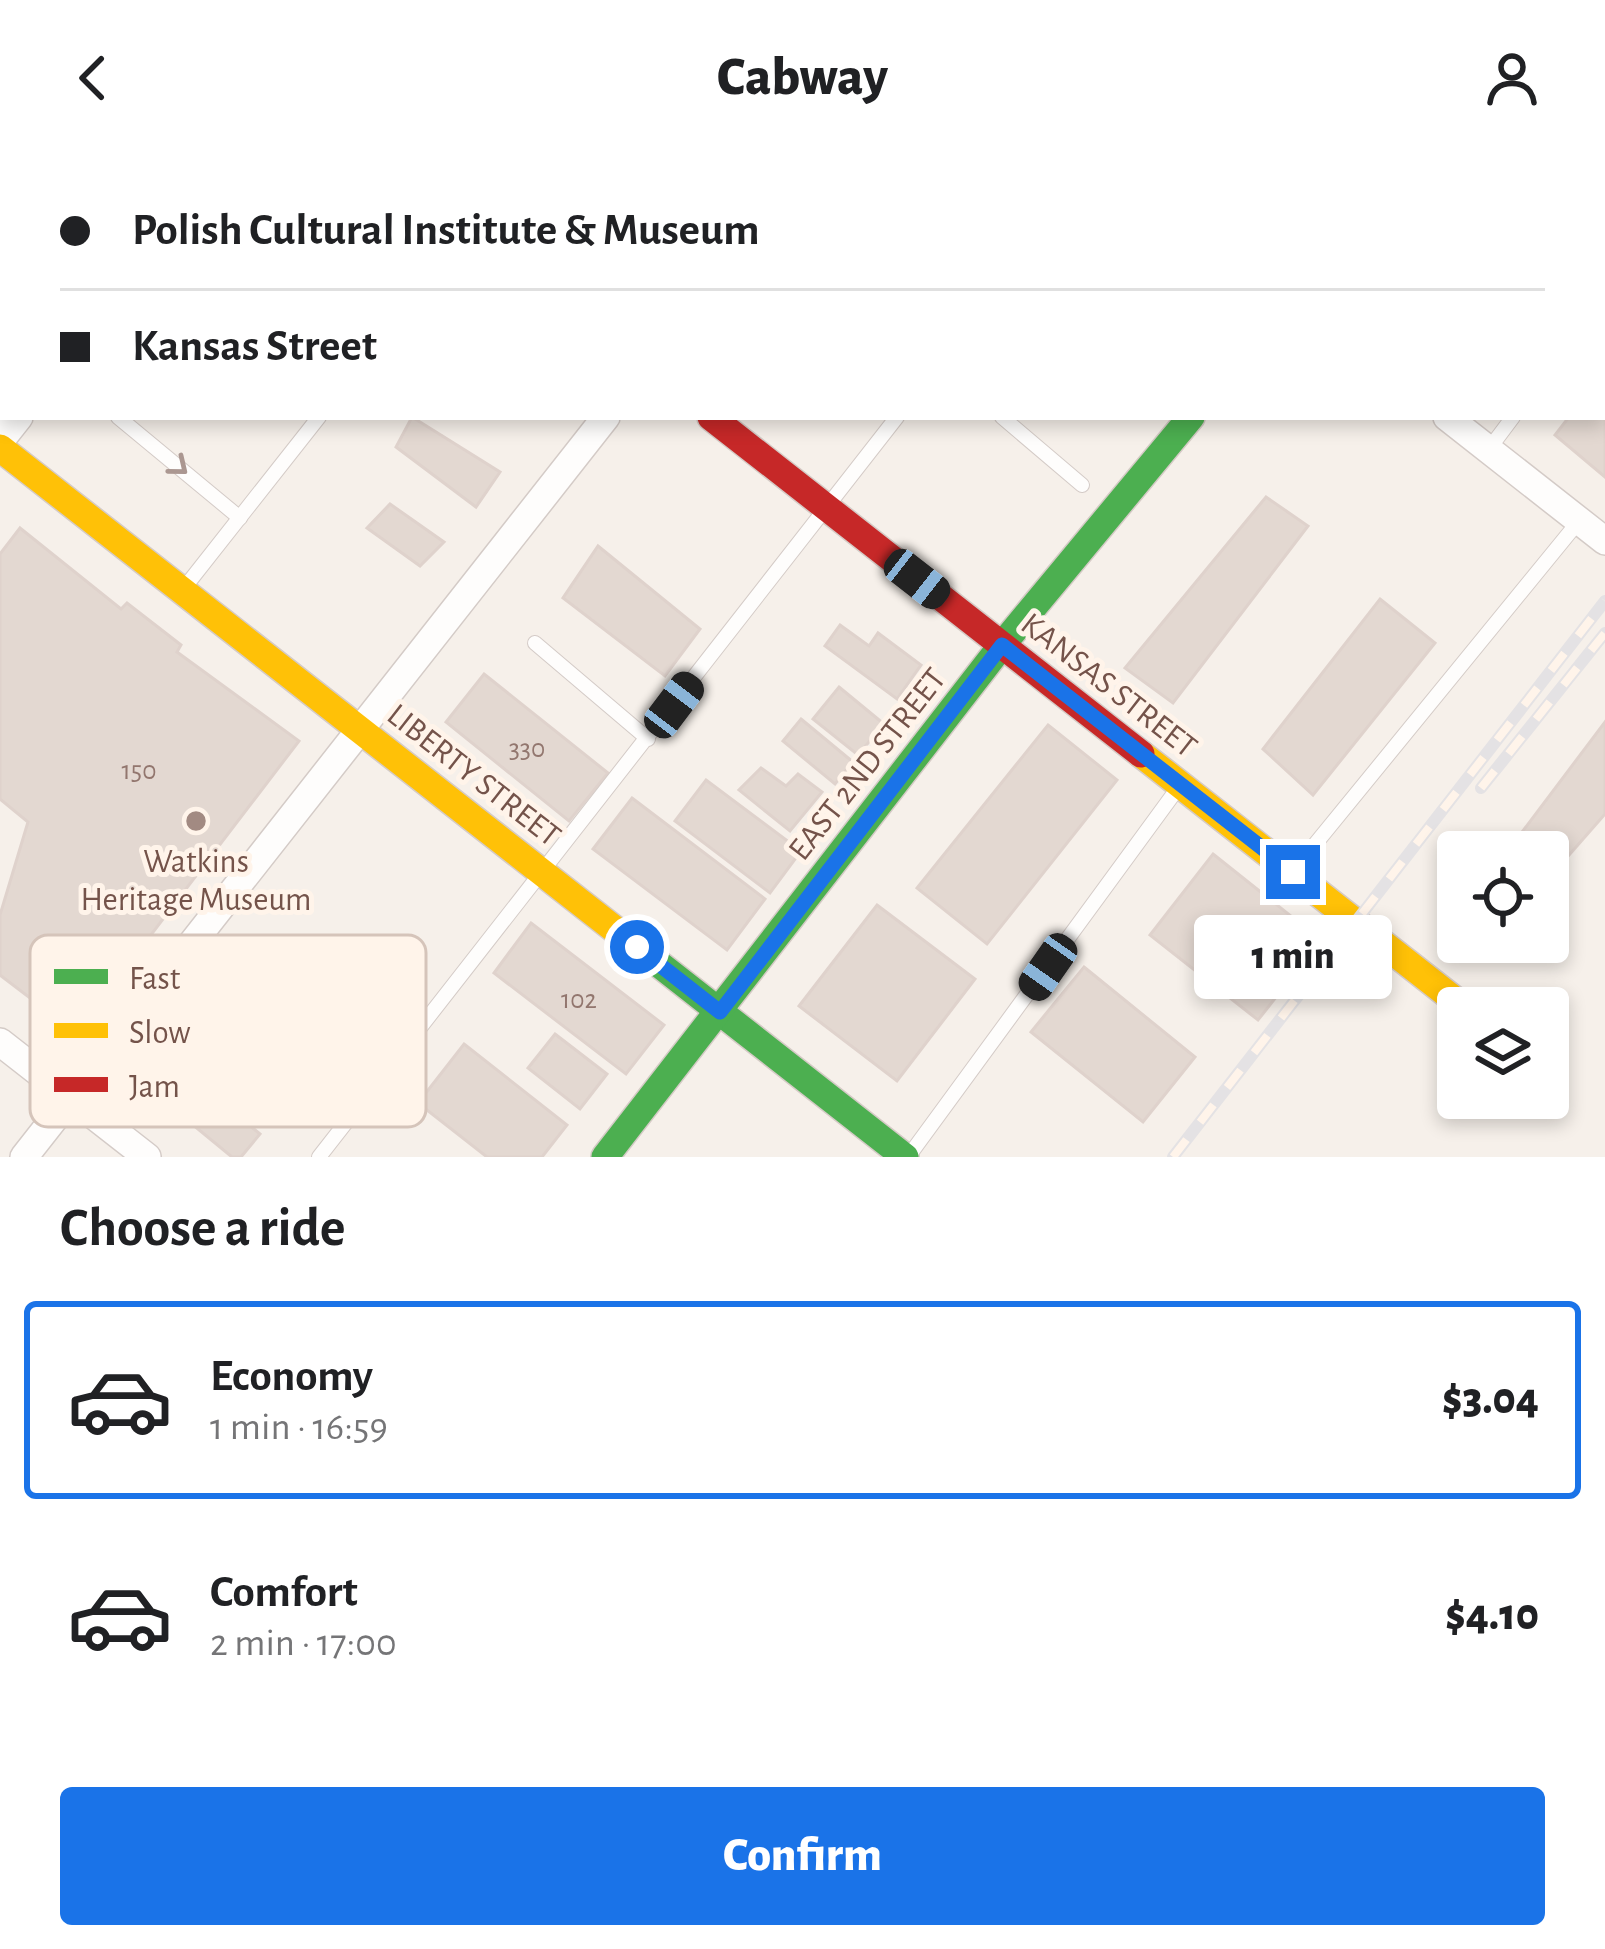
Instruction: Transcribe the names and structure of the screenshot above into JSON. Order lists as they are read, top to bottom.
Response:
{
  "streets": {
    "street": ["KANSAS STREET", "EAST 2ND STREET", "LIBERTY STREET"]
  },
  "crossings": [
    ["KANSAS STREET", "EAST 2ND STREET"],
    ["EAST 2ND STREET", "LIBERTY STREET"]
  ],
  "places": ["Watkins Heritage Museum"],
  "house_numbers": ["330", "150", "102"],
  "legend": ["Fast", "Slow", "Jam"],
  "page": {
    "header": "Cabway",
    "banner": ["Polish Cultural Institute & Museum", "Kansas Street"],
    "bubble": "1 min",
    "heading": "Choose a ride",
    "list": [
      {
        "name": "Economy",
        "note": "1 min · 16:59",
        "value": "$3.04"
      },
      {
        "name": "Comfort",
        "note": "2 min · 17:00",
        "value": "$4.10"
      }
    ],
    "buttons": "Confirm"
  }
}
